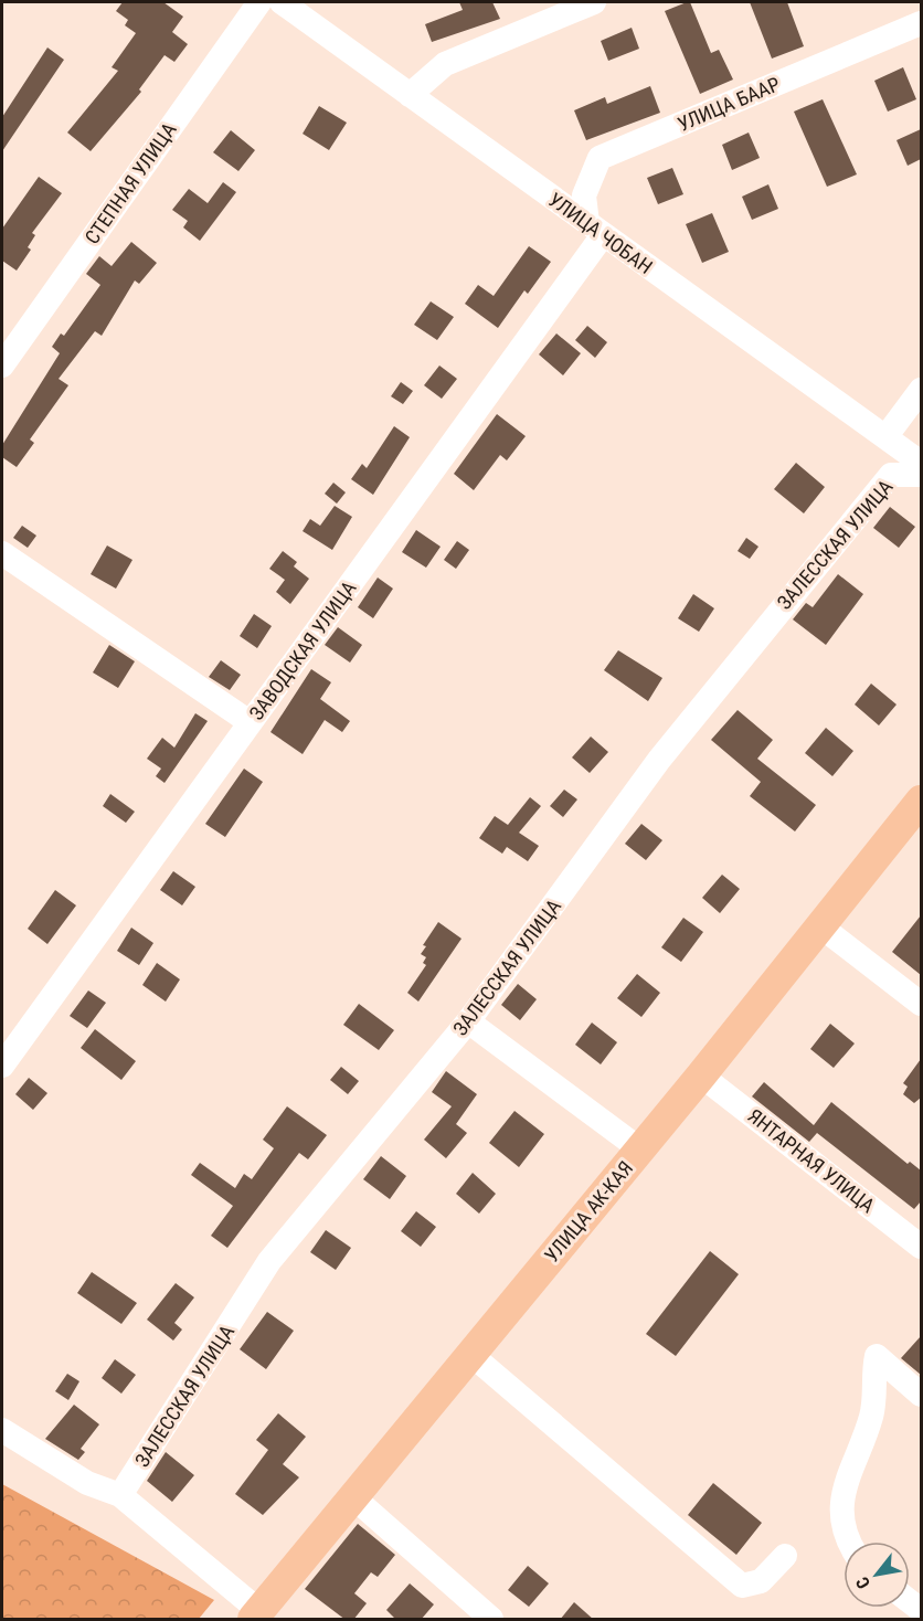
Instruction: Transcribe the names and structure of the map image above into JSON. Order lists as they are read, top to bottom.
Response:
{
  "streets": {
    "main road": ["УЛИЦА АК-КАЯ"],
    "street": [
      "УЛИЦА БААР",
      "СТЕПНАЯ УЛИЦА",
      "УЛИЦА ЧОБАН",
      "ЗАЛЕССКАЯ УЛИЦА",
      "ЗАВОДСКАЯ УЛИЦА",
      "ЯНТАРНАЯ УЛИЦА"
    ]
  },
  "crossings": [
    ["УЛИЦА БААР", "УЛИЦА ЧОБАН"],
    ["УЛИЦА БААР", "ЗАВОДСКАЯ УЛИЦА"],
    ["УЛИЦА ЧОБАН", "ЗАВОДСКАЯ УЛИЦА"],
    ["ЯНТАРНАЯ УЛИЦА", "УЛИЦА АК-КАЯ"]
  ],
  "north": "bottom left"
}
